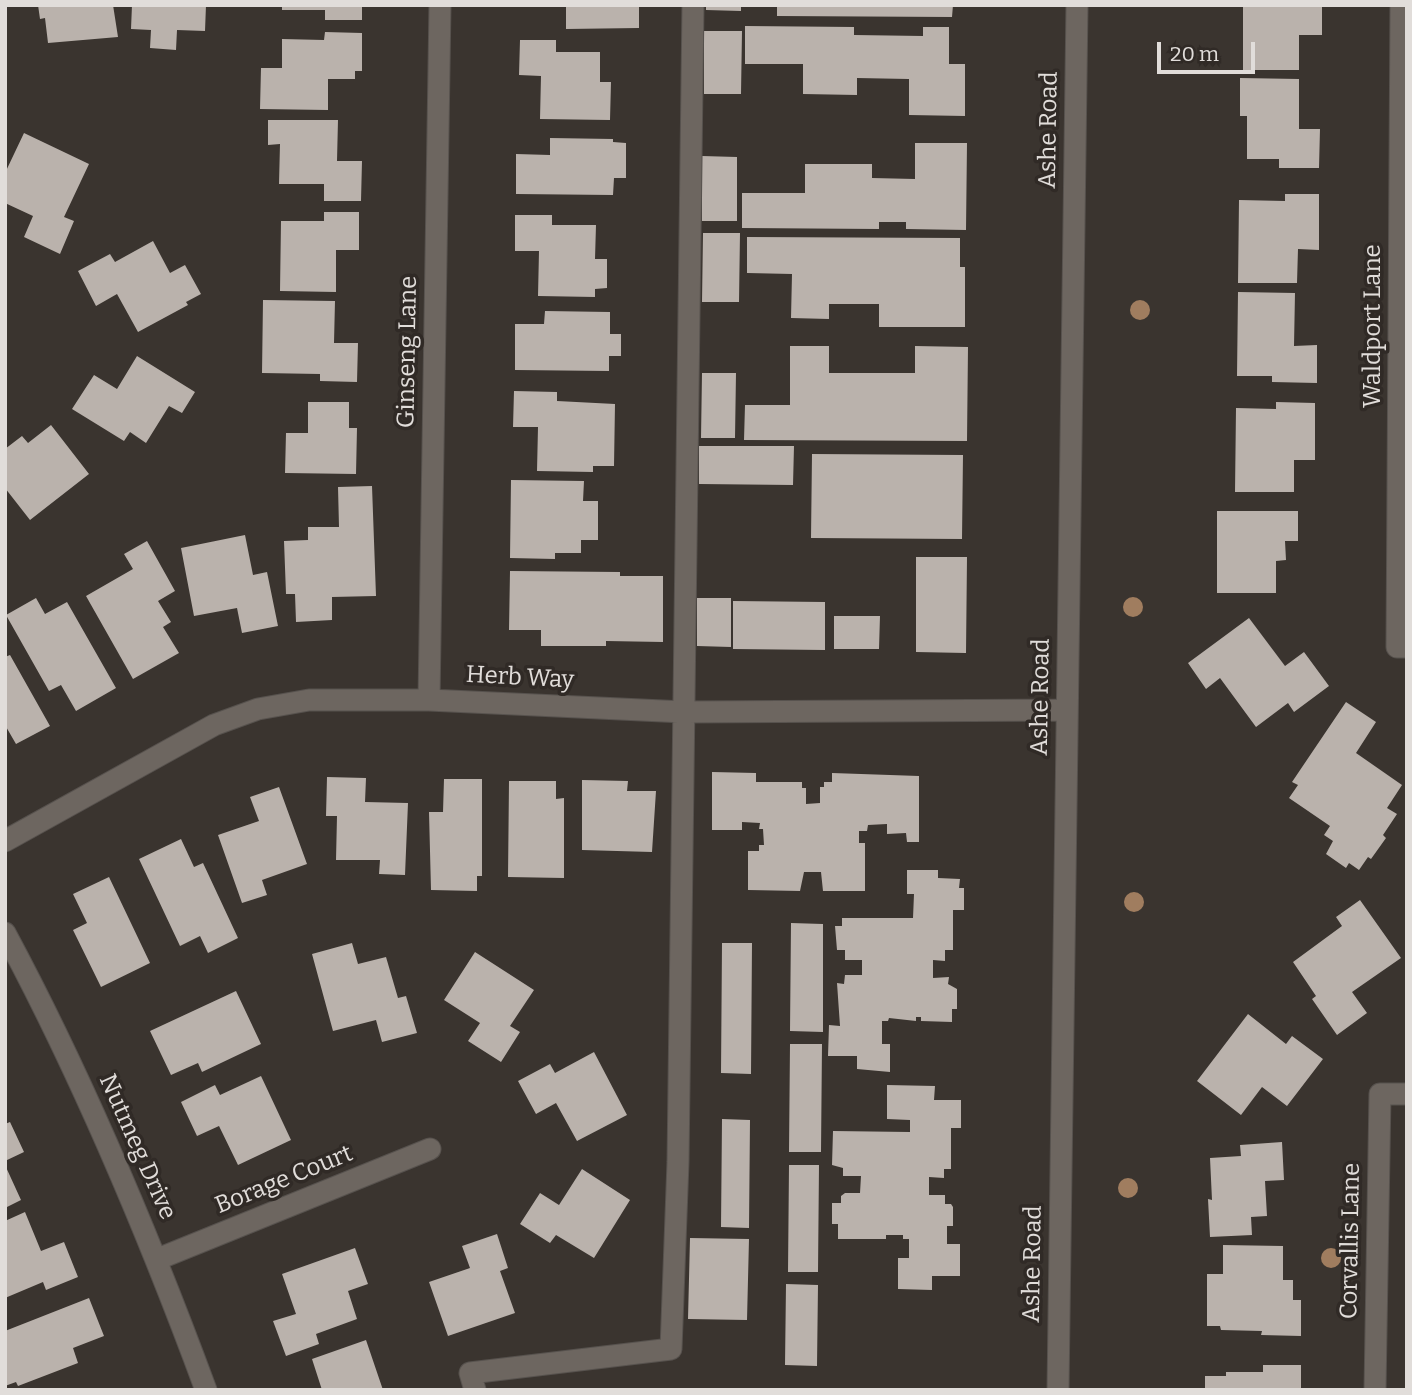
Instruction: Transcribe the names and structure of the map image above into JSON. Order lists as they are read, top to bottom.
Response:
{
  "streets": {
    "street": [
      "Ashe Road",
      "Waldport Lane",
      "Ginseng Lane",
      "Herb Way",
      "Nutmeg Drive",
      "Borage Court",
      "Corvallis Lane"
    ]
  },
  "crossings": [
    ["Ashe Road", "Herb Way"],
    ["Ginseng Lane", "Herb Way"],
    ["Nutmeg Drive", "Borage Court"]
  ],
  "scale_bar": "20 m"
}
